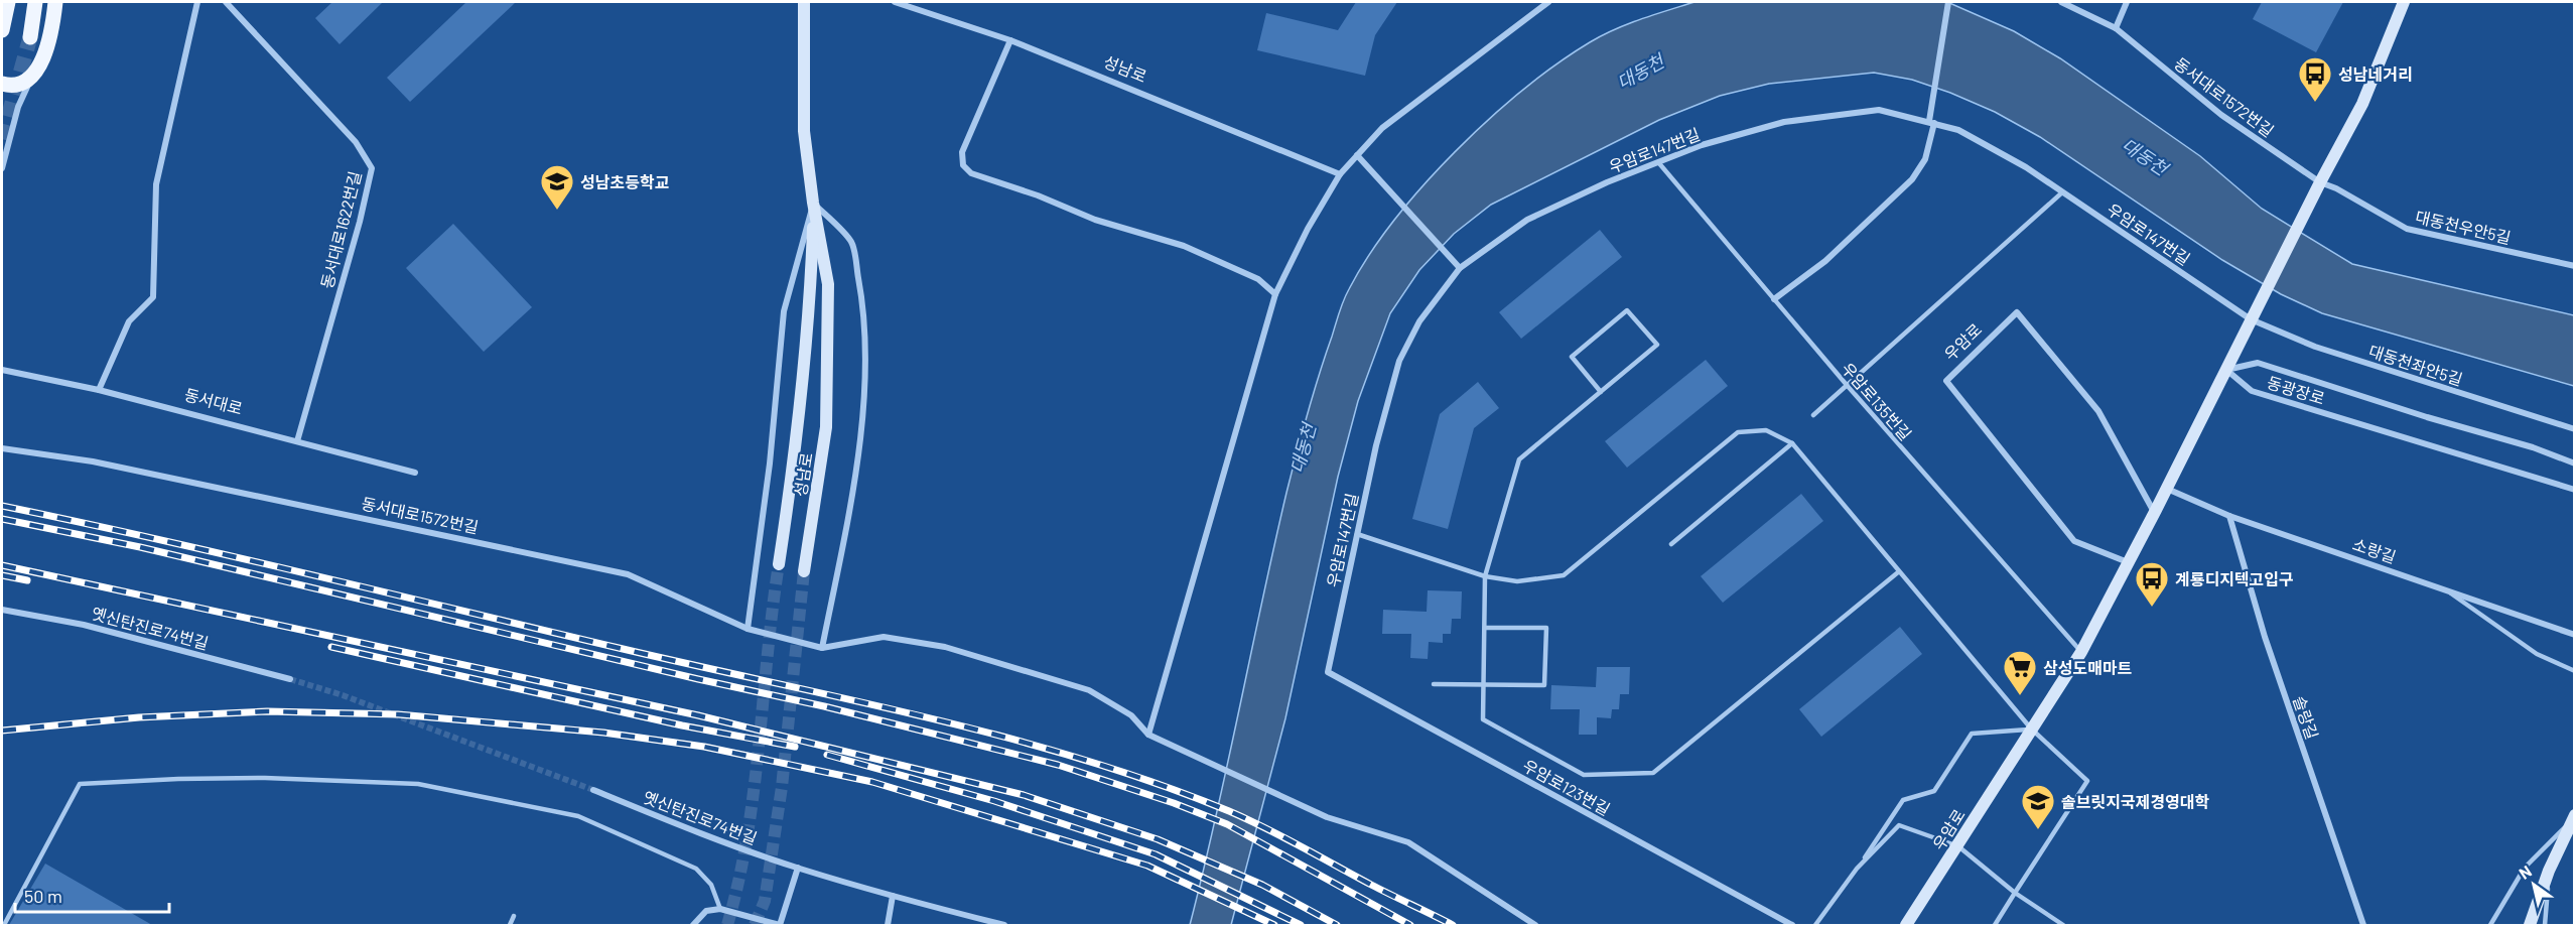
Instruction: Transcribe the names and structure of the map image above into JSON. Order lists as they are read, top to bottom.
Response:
{
  "streets": {
    "main road": ["성남로", "우암로"],
    "street": [
      "동서대로1572번길",
      "우암로147번길",
      "대동천우안5길",
      "동서대로1622번길",
      "대동천좌안5길",
      "동광장로",
      "동서대로",
      "소랑길",
      "옛신탄진로74번길",
      "솔랑길",
      "우암로123번길"
    ],
    "lane": ["우암로135번길"]
  },
  "crossings": [
    ["동서대로1572번길", "대동천우안5길"],
    ["동서대로1572번길", "우암로"],
    ["우암로147번길", "우암로"],
    ["우암로147번길", "대동천좌안5길"],
    ["우암로147번길", "우암로135번길"],
    ["우암로147번길", "우암로123번길"],
    ["대동천우안5길", "우암로"],
    ["동서대로1622번길", "동서대로"],
    ["우암로", "대동천좌안5길"],
    ["우암로", "동광장로"],
    ["우암로", "우암로135번길"],
    ["우암로", "소랑길"],
    ["소랑길", "솔랑길"]
  ],
  "water": ["대동천"],
  "places": {
    "bus stop": ["성남네거리", "계룡디지텍고입구"],
    "school or university": ["성남초등학교", "솔브릿지국제경영대학"],
    "supermarket": ["삼성도매마트"]
  },
  "scale_bar": "50 m",
  "north": "top left"
}
